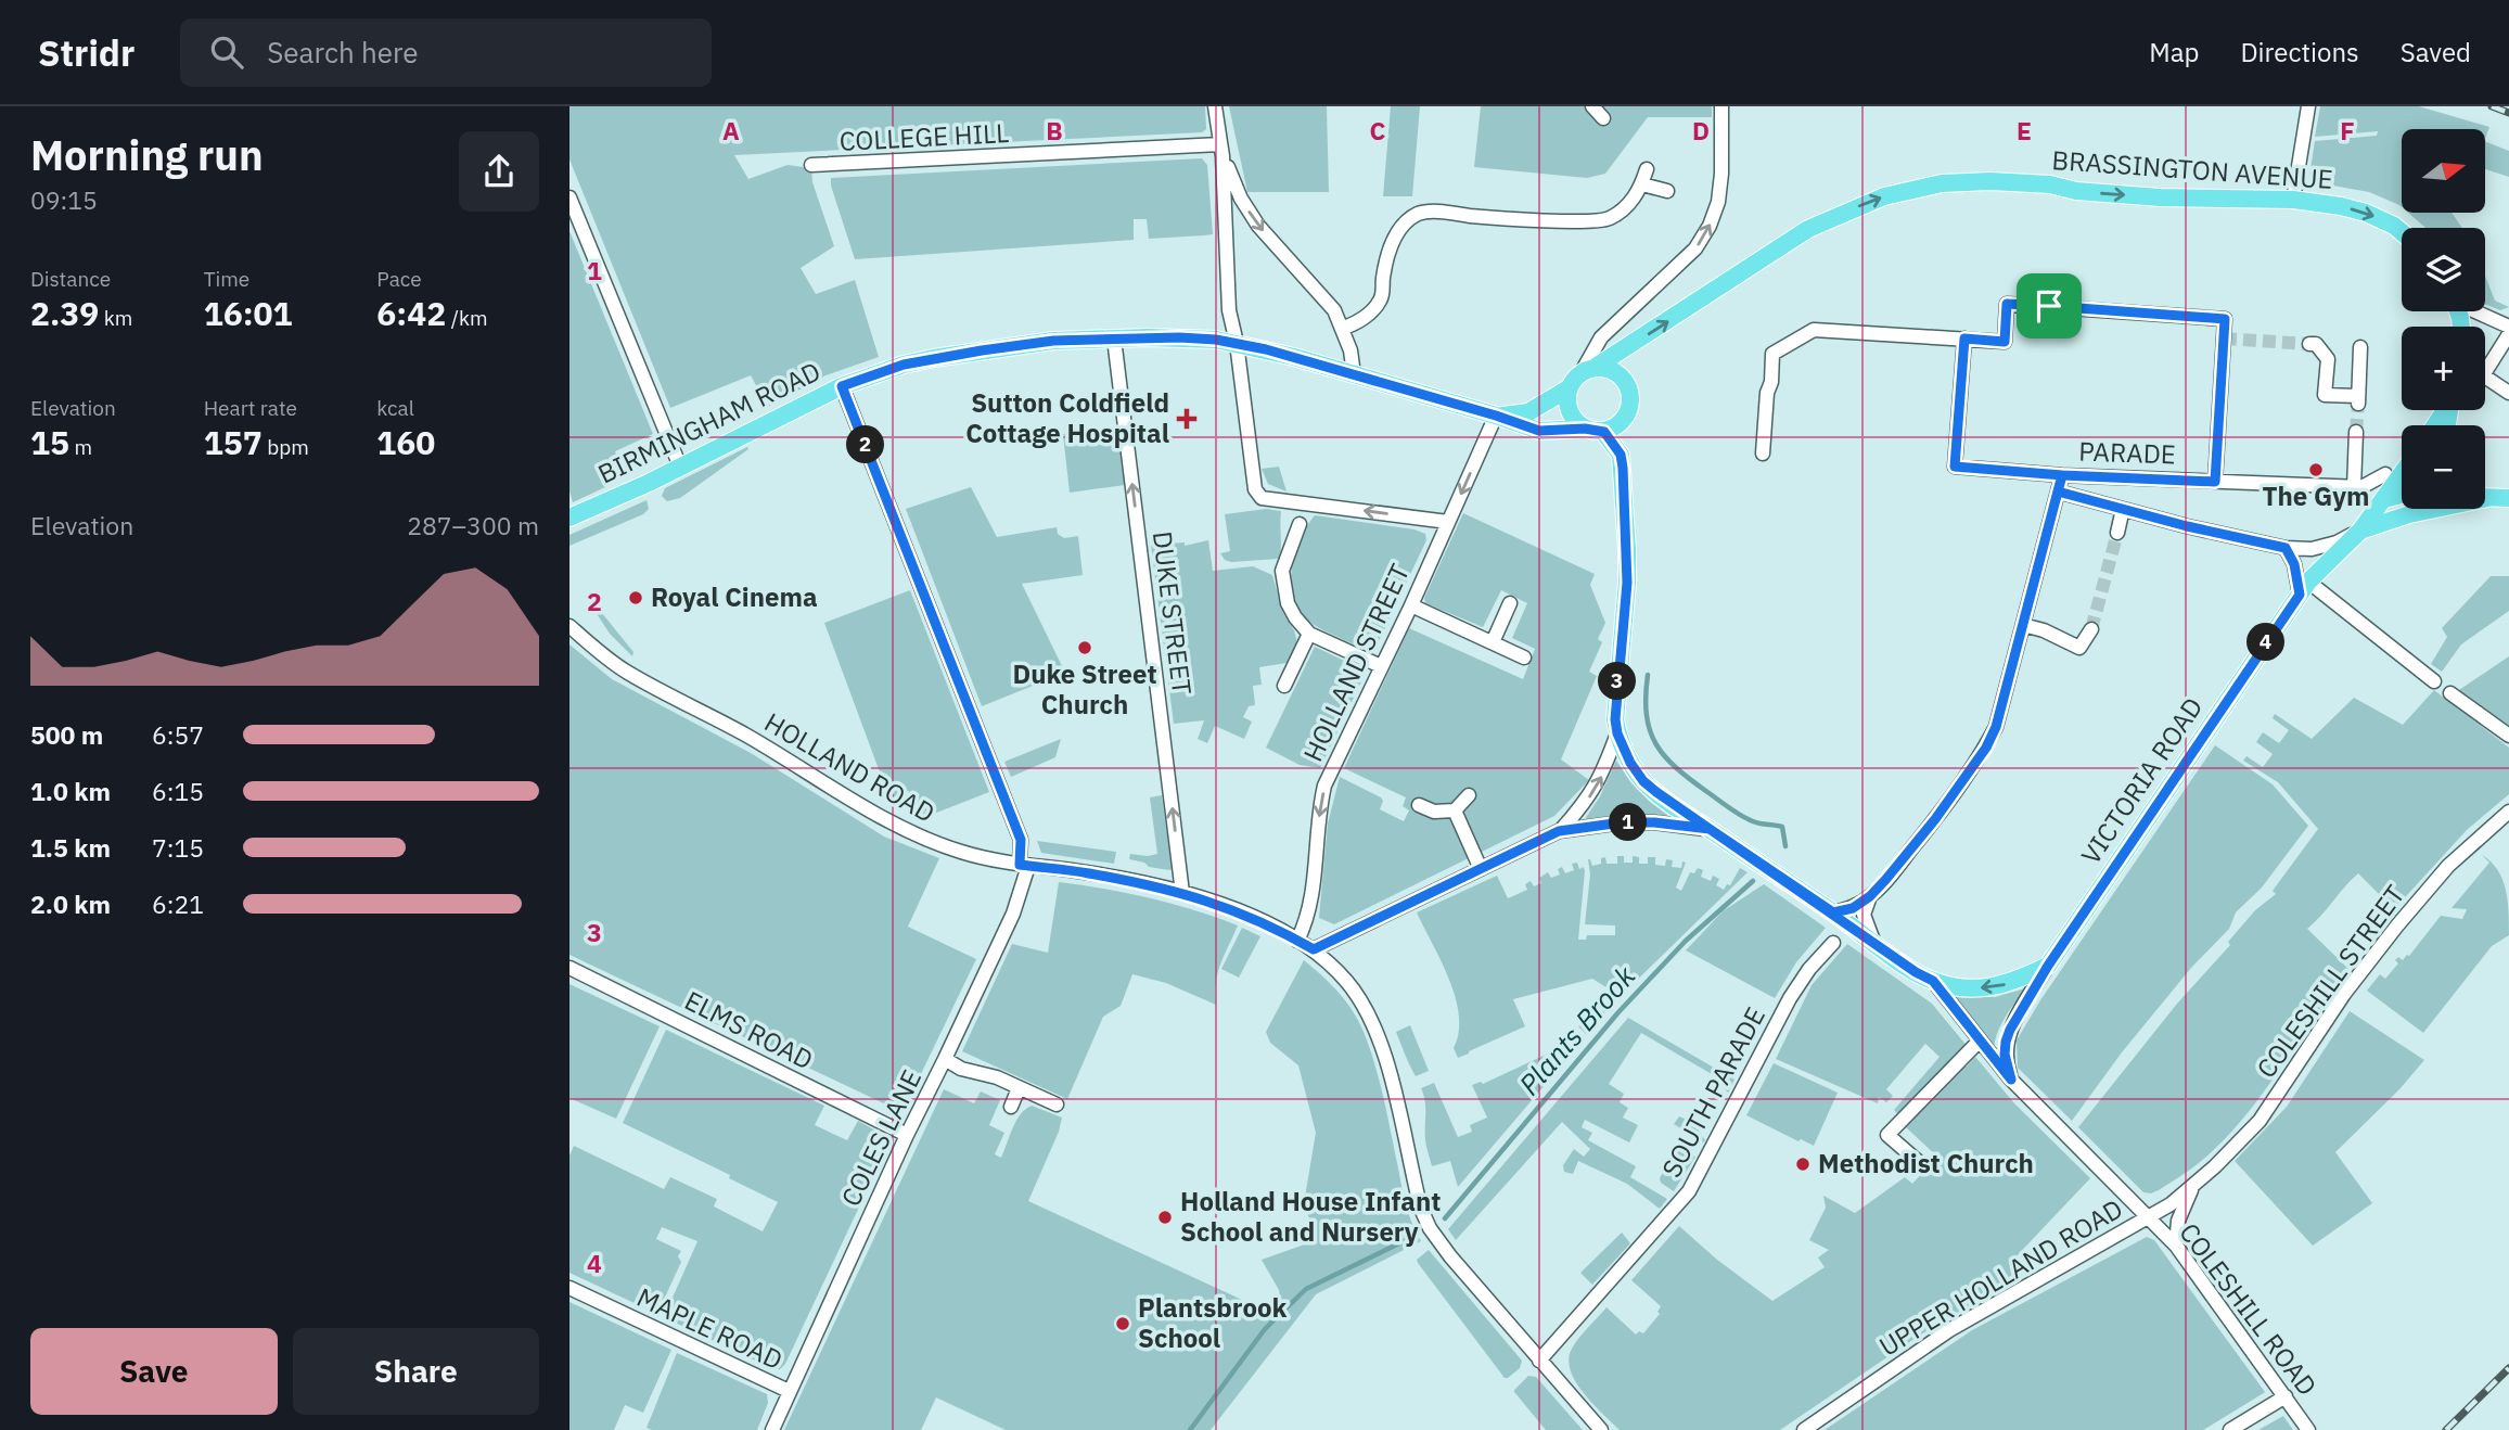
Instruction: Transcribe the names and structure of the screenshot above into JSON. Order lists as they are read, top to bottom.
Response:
{
  "streets": {
    "main road": ["BRASSINGTON AVENUE", "BIRMINGHAM ROAD", "VICTORIA ROAD"],
    "street": [
      "COLLEGE HILL",
      "PARADE",
      "DUKE STREET",
      "HOLLAND STREET",
      "HOLLAND ROAD",
      "COLESHILL STREET",
      "ELMS ROAD",
      "SOUTH PARADE",
      "COLES LANE",
      "UPPER HOLLAND ROAD",
      "COLESHILL ROAD",
      "MAPLE ROAD"
    ]
  },
  "crossings": [
    ["BIRMINGHAM ROAD", "DUKE STREET"],
    ["BIRMINGHAM ROAD", "HOLLAND STREET"],
    ["DUKE STREET", "HOLLAND ROAD"],
    ["HOLLAND STREET", "HOLLAND ROAD"],
    ["HOLLAND ROAD", "SOUTH PARADE"],
    ["HOLLAND ROAD", "COLES LANE"],
    ["COLESHILL STREET", "UPPER HOLLAND ROAD"],
    ["COLESHILL STREET", "COLESHILL ROAD"],
    ["ELMS ROAD", "COLES LANE"],
    ["COLES LANE", "MAPLE ROAD"],
    ["UPPER HOLLAND ROAD", "COLESHILL ROAD"]
  ],
  "one_way": ["BRASSINGTON AVENUE", "DUKE STREET", "HOLLAND STREET"],
  "water": ["Plants Brook"],
  "places": {
    "health": ["Sutton Coldfield Cottage Hospital"],
    "other": [
      "The Gym",
      "Royal Cinema",
      "Duke Street Church",
      "Methodist Church",
      "Holland House Infant School and Nursery",
      "Plantsbrook School"
    ]
  },
  "north": "right",
  "page": {
    "header": "Stridr",
    "search": "Search here",
    "nav": ["Map", "Directions", "Saved"],
    "heading": ["Morning run", "09:15"],
    "map_buttons": ["+", "−"],
    "stats": [
      ["Distance", "2.39 km"],
      ["Time", "16:01"],
      ["Pace", "6:42 /km"],
      ["Elevation", "15 m"],
      ["Heart rate", "157 bpm"],
      ["kcal", "160"]
    ],
    "pins": [
      "2",
      "4",
      "3",
      "1"
    ],
    "chart": ["Elevation", "287–300 m"],
    "list": [
      {
        "name": "500 m",
        "note": "6:57"
      },
      {
        "name": "1.0 km",
        "note": "6:15"
      },
      {
        "name": "1.5 km",
        "note": "7:15"
      },
      {
        "name": "2.0 km",
        "note": "6:21"
      }
    ],
    "buttons": ["Save", "Share"]
  },
  "grid": {
    "columns": [
      "A",
      "B",
      "C",
      "D",
      "E",
      "F"
    ],
    "rows": [
      "1",
      "2",
      "3",
      "4"
    ]
  }
}
